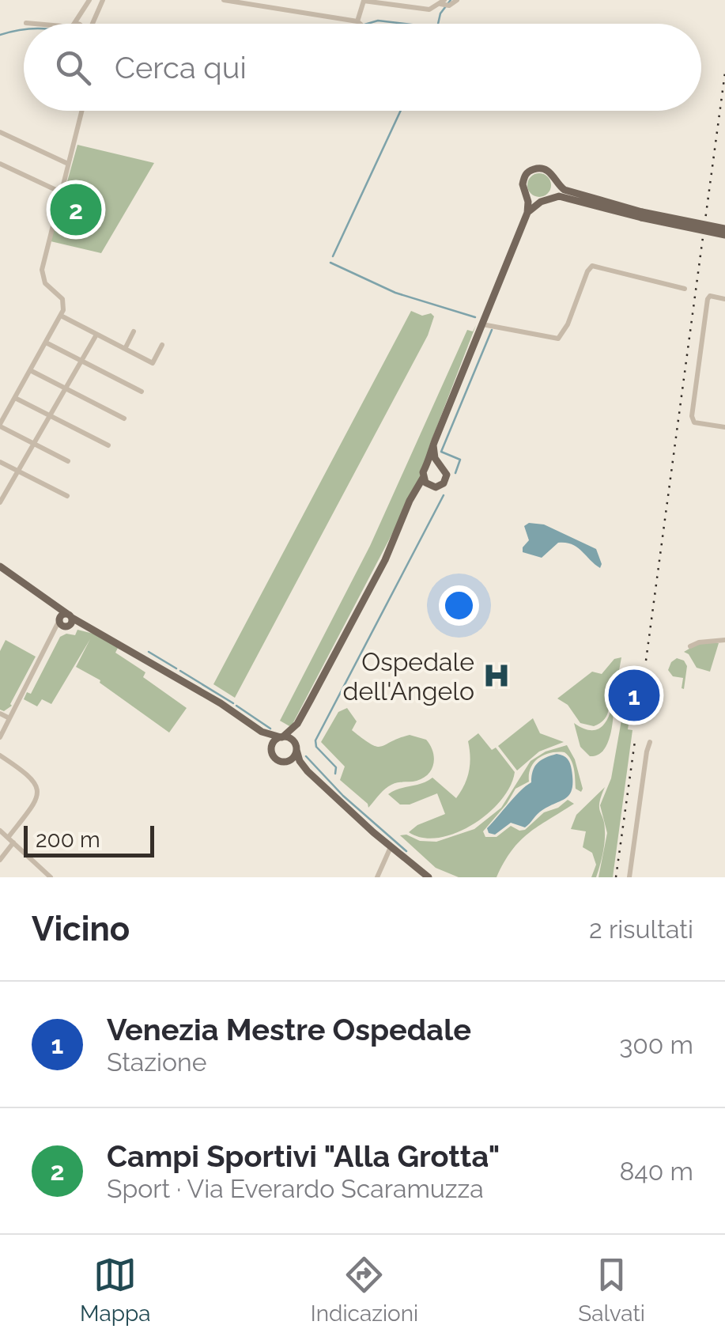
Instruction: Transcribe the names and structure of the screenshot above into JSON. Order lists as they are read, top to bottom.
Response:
{
  "places": {
    "hospital": ["Ospedale dell'Angelo"]
  },
  "scale_bar": "200 m",
  "page": {
    "search": "Cerca qui",
    "pins": ["2", "1"],
    "scale": "200 m",
    "heading": ["Vicino", "2 risultati"],
    "list": [
      {
        "mark": "1",
        "name": "Venezia Mestre Ospedale",
        "note": "Stazione",
        "value": "300 m"
      },
      {
        "mark": "2",
        "name": "Campi Sportivi \"Alla Grotta\"",
        "note": "Sport · Via Everardo Scaramuzza",
        "value": "840 m"
      }
    ],
    "nav": ["Mappa", "Indicazioni", "Salvati"]
  }
}
